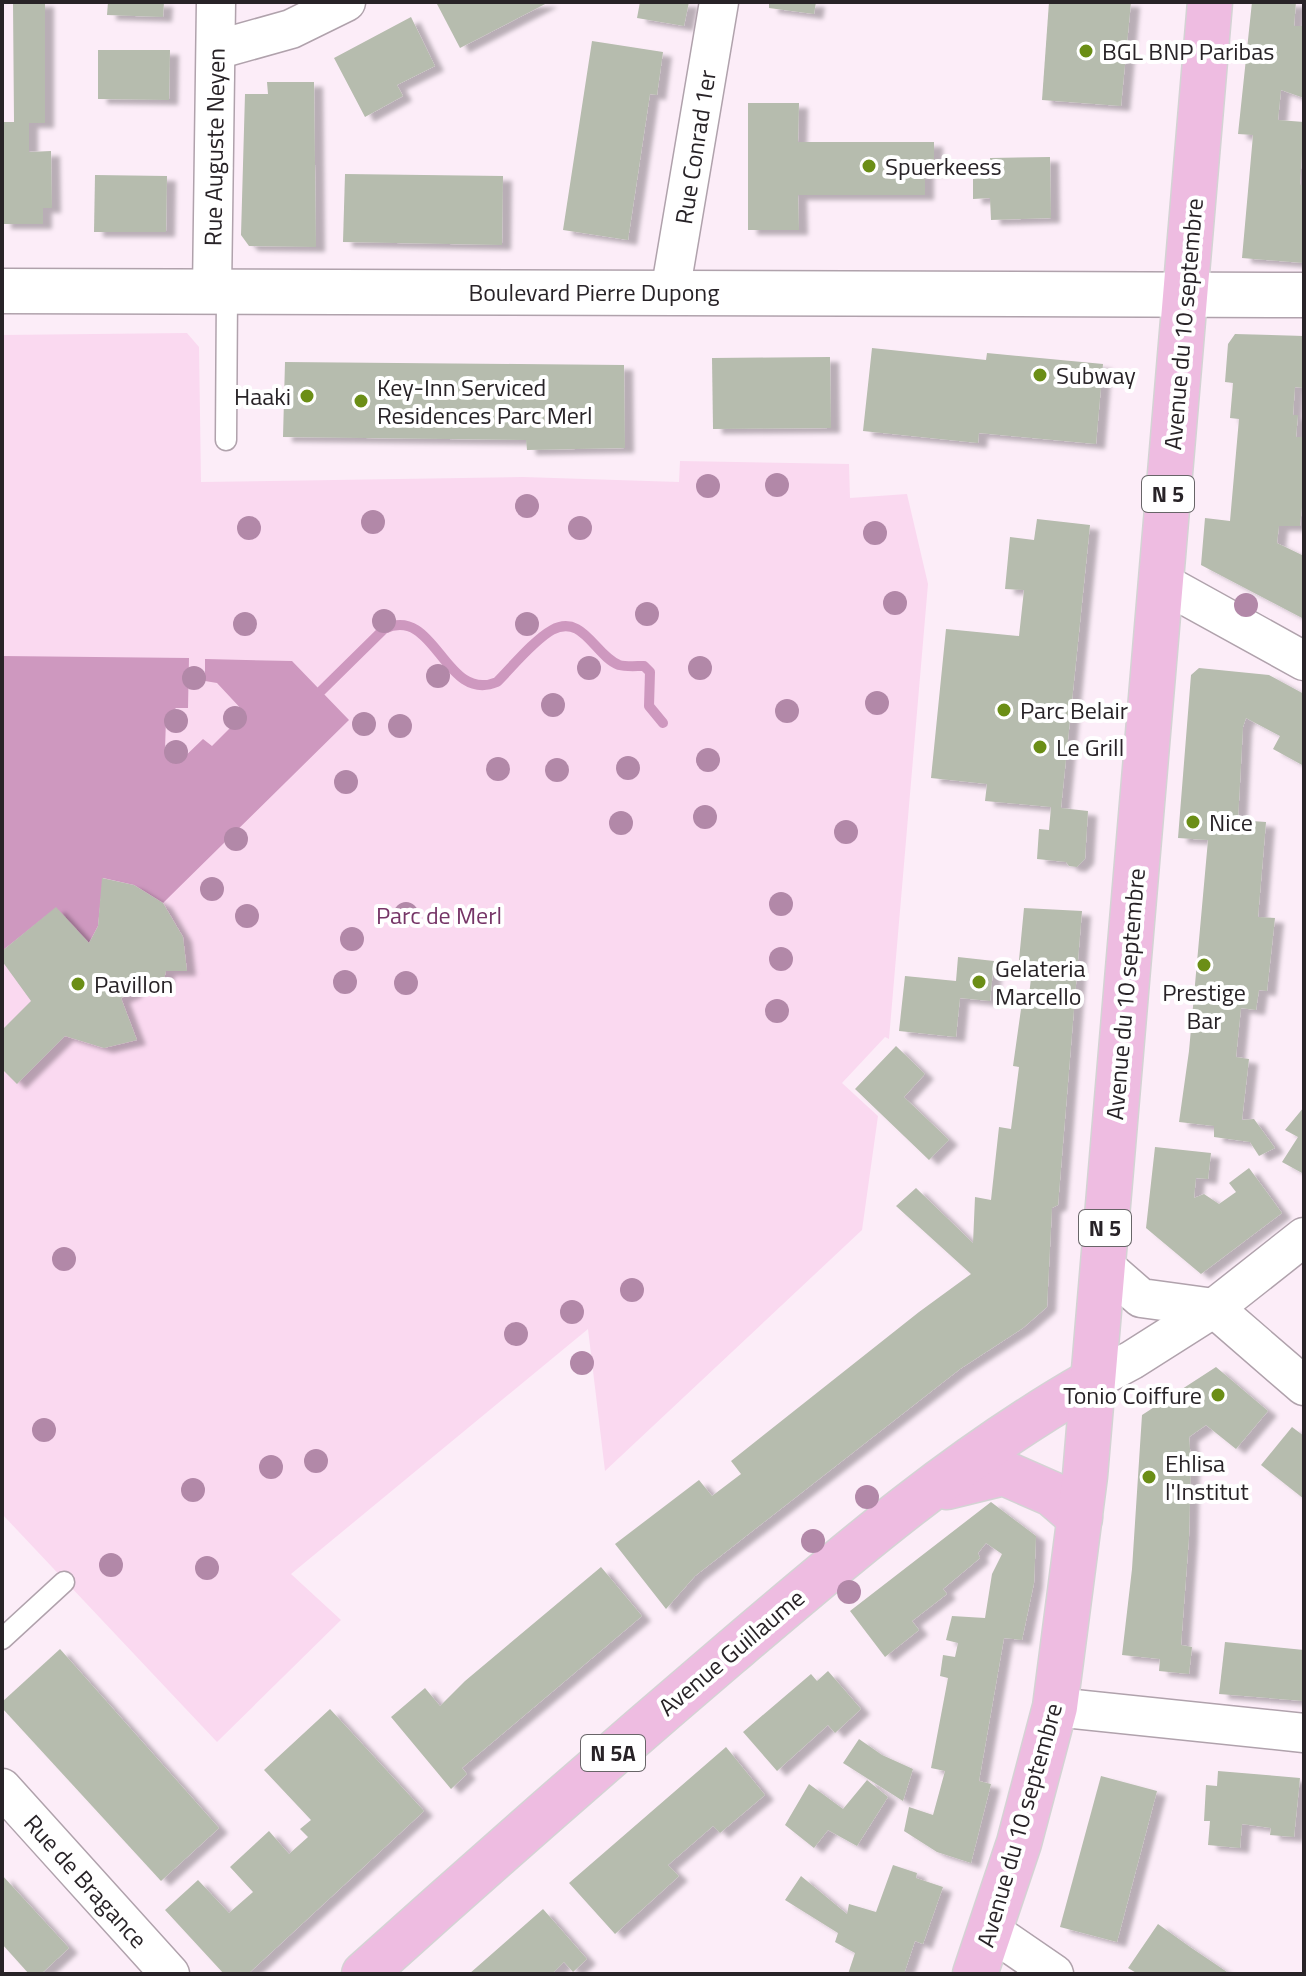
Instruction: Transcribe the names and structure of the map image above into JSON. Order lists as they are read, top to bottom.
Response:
{
  "streets": {
    "main road": [
      "Avenue du 10 septembre",
      "N 5",
      "Avenue Guillaume",
      "N 5A"
    ],
    "street": [
      "Rue Auguste Neyen",
      "Rue Conrad 1er",
      "Boulevard Pierre Dupong",
      "Rue de Bragance"
    ]
  },
  "crossings": [
    ["Rue Auguste Neyen", "Boulevard Pierre Dupong"],
    ["Rue Conrad 1er", "Boulevard Pierre Dupong"],
    ["Boulevard Pierre Dupong", "Avenue du 10 septembre"],
    ["Avenue du 10 septembre", "Avenue Guillaume"]
  ],
  "parks": ["Parc de Merl"],
  "places": [
    "BGL BNP Paribas",
    "Spuerkeess",
    "Subway",
    "Haaki",
    "Key-Inn Serviced Residences Parc Merl",
    "Parc Belair",
    "Le Grill",
    "Nice",
    "Prestige Bar",
    "Gelateria Marcello",
    "Pavillon",
    "Tonio Coiffure",
    "Ehlisa l'Institut"
  ]
}
